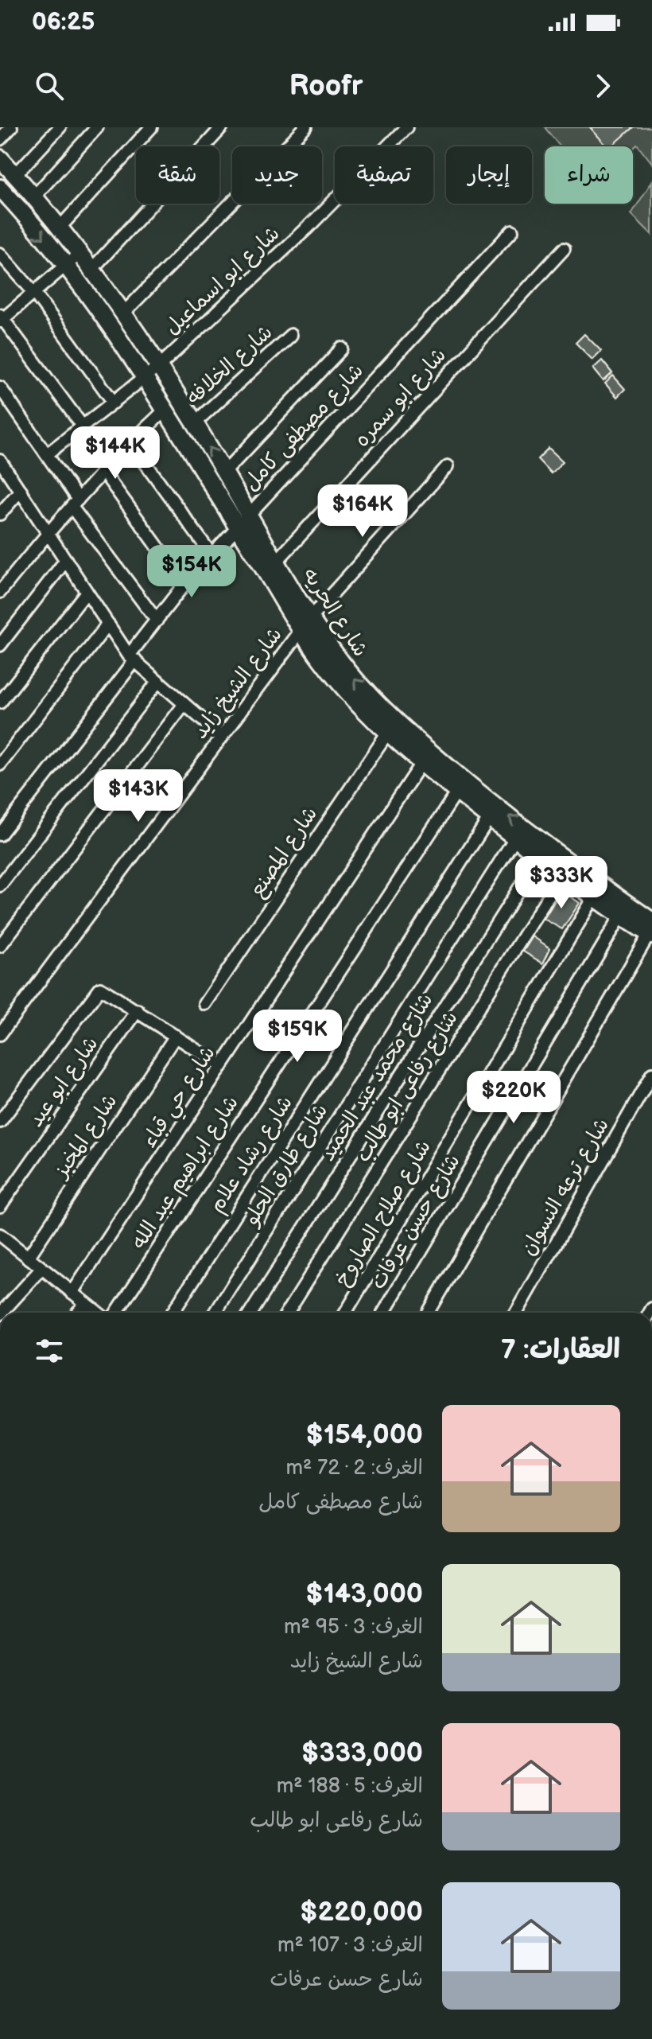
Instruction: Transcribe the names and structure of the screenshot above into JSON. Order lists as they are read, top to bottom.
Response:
{
  "streets": {
    "main road": ["شارع الحريه"],
    "street": [
      "شارع ابو اسماعيل",
      "شارع الخلافه",
      "شارع ابو سمره",
      "شارع مصطفى كامل",
      "شارع الشيخ زايد",
      "شارع المصنع",
      "شارع محمد عبد الحميد",
      "شارع ابو عيد",
      "شارع رفاعى ابو طالب",
      "شارع حي قباء",
      "شارع المخبز",
      "شارع رشاد علام",
      "شارع طارق الحلو",
      "شارع ابراهيم عبد الله",
      "شارع ترعه النسوان",
      "شارع صلاح الصاروخ",
      "شارع حسن عرفات"
    ]
  },
  "crossings": [
    ["شارع ابو اسماعيل", "شارع الحريه"],
    ["شارع الخلافه", "شارع الحريه"],
    ["شارع ابو سمره", "شارع الحريه"],
    ["شارع مصطفى كامل", "شارع الحريه"],
    ["شارع الحريه", "شارع الشيخ زايد"],
    ["شارع الحريه", "شارع المصنع"],
    ["شارع الحريه", "شارع محمد عبد الحميد"],
    ["شارع الحريه", "شارع رفاعى ابو طالب"],
    ["شارع الحريه", "شارع حي قباء"],
    ["شارع الحريه", "شارع رشاد علام"],
    ["شارع الحريه", "شارع طارق الحلو"],
    ["شارع الحريه", "شارع ابراهيم عبد الله"],
    ["شارع الحريه", "شارع صلاح الصاروخ"],
    ["شارع الحريه", "شارع حسن عرفات"]
  ],
  "page": {
    "status": "06:25",
    "header": "Roofr",
    "chip": [
      "شراء",
      "إيجار",
      "تصفية",
      "جديد",
      "شقة"
    ],
    "price": [
      "$144K",
      "$164K",
      "$154K",
      "$143K",
      "$333K",
      "$159K",
      "$220K"
    ],
    "heading": "العقارات: 7",
    "list": [
      {
        "name": "$154,000",
        "note": "الغرف: 2 · 72 m² · شارع مصطفى كامل"
      },
      {
        "name": "$143,000",
        "note": "الغرف: 3 · 95 m² · شارع الشيخ زايد"
      },
      {
        "name": "$333,000",
        "note": "الغرف: 5 · 188 m² · شارع رفاعى ابو طالب"
      },
      {
        "name": "$220,000",
        "note": "الغرف: 3 · 107 m² · شارع حسن عرفات"
      }
    ]
  }
}
